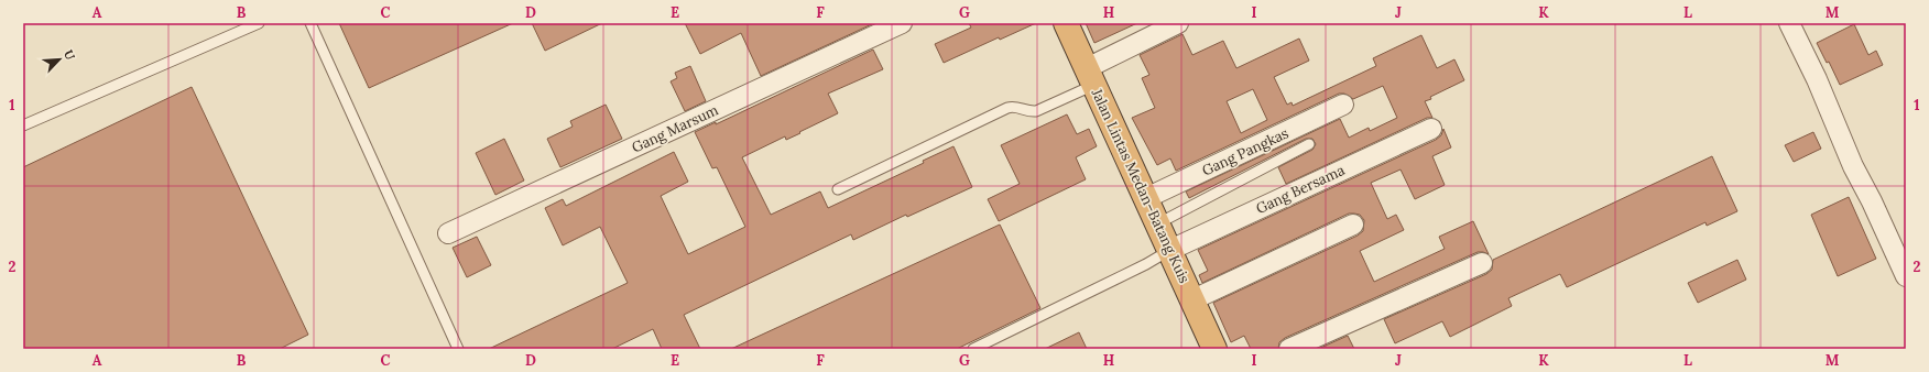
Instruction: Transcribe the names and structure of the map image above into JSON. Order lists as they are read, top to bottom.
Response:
{
  "streets": {
    "highway": ["Jalan Lintas Medan–Batang Kuis"],
    "street": ["Gang Marsum", "Gang Pangkas", "Gang Bersama"]
  },
  "crossings": [
    ["Gang Pangkas", "Jalan Lintas Medan–Batang Kuis"],
    ["Jalan Lintas Medan–Batang Kuis", "Gang Bersama"]
  ],
  "north": "top right",
  "grid": {
    "columns": [
      "A",
      "B",
      "C",
      "D",
      "E",
      "F",
      "G",
      "H",
      "I",
      "J",
      "K",
      "L",
      "M"
    ],
    "rows": ["1", "2"]
  }
}
